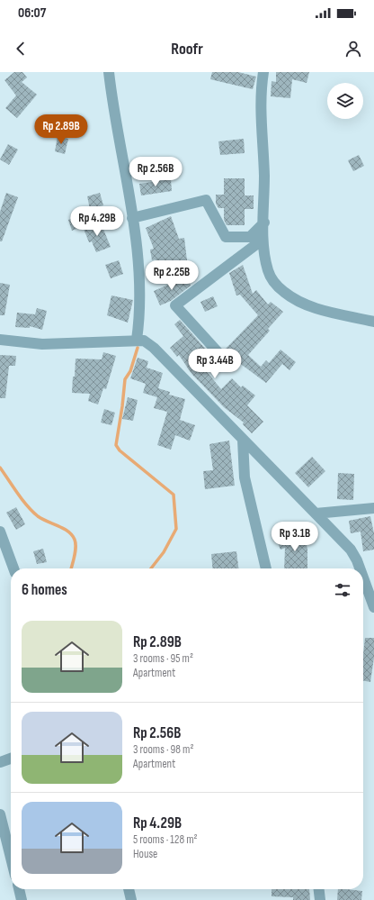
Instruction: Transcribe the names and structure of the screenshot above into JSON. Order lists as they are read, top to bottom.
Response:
{
  "page": {
    "status": "06:07",
    "header": "Roofr",
    "price": [
      "Rp 2.89B",
      "Rp 2.56B",
      "Rp 4.29B",
      "Rp 2.25B",
      "Rp 3.44B",
      "Rp 3.1B"
    ],
    "heading": "6 homes",
    "list": [
      {
        "name": "Rp 2.89B",
        "note": "3 rooms · 95 m² · Apartment"
      },
      {
        "name": "Rp 2.56B",
        "note": "3 rooms · 98 m² · Apartment"
      },
      {
        "name": "Rp 4.29B",
        "note": "5 rooms · 128 m² · House"
      }
    ]
  }
}
